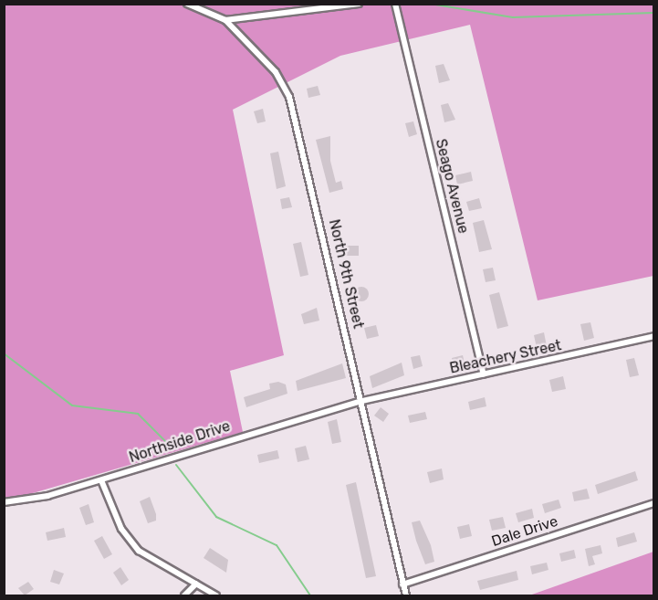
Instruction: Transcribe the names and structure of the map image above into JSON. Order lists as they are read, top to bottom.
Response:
{
  "streets": {
    "street": [
      "Seago Avenue",
      "North 9th Street",
      "Bleachery Street",
      "Northside Drive",
      "Dale Drive"
    ]
  },
  "crossings": [
    ["Seago Avenue", "Bleachery Street"],
    ["North 9th Street", "Bleachery Street"],
    ["North 9th Street", "Northside Drive"],
    ["North 9th Street", "Dale Drive"],
    ["Bleachery Street", "Northside Drive"]
  ]
}
